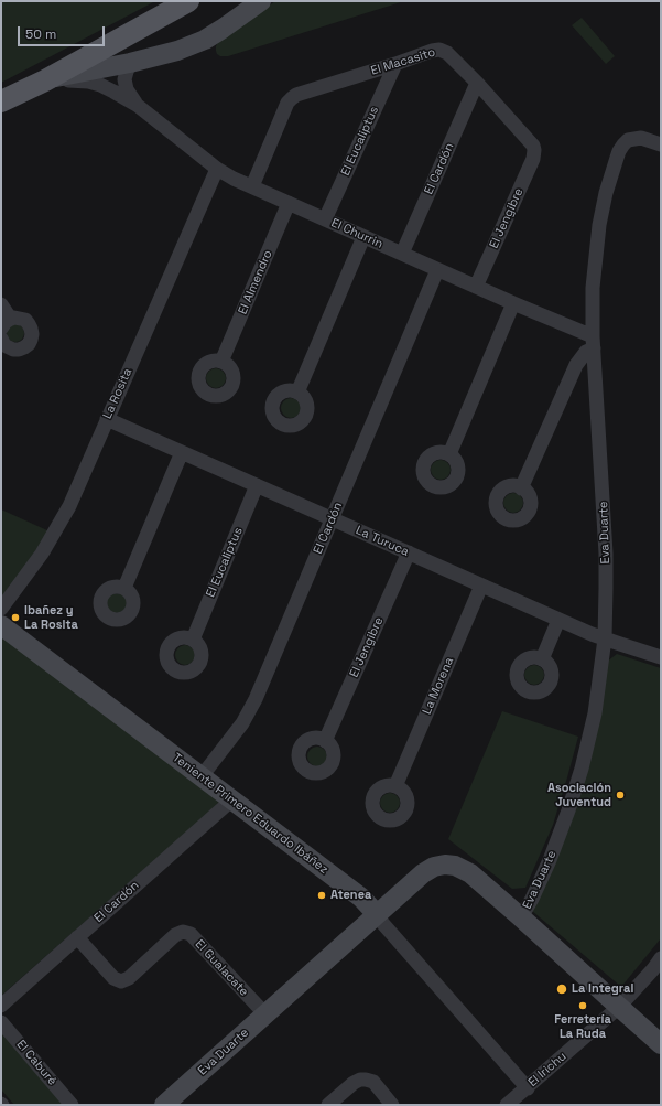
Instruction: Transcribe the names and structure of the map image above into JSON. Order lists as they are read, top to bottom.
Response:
{
  "streets": {
    "street": [
      "El Macasito",
      "El Eucaliptus",
      "El Cardón",
      "El Jengibre",
      "El Churrin",
      "El Almendro",
      "La Rosita",
      "Eva Duarte",
      "La Turuca",
      "La Morena",
      "Teniente Primero Eduardo Ibáñez",
      "El Gualacate",
      "El Caburé",
      "El Irichu"
    ]
  },
  "crossings": [
    ["El Macasito", "El Eucaliptus"],
    ["El Macasito", "El Cardón"],
    ["El Macasito", "El Jengibre"],
    ["El Macasito", "El Churrin"],
    ["El Eucaliptus", "El Churrin"],
    ["El Eucaliptus", "La Turuca"],
    ["El Cardón", "El Churrin"],
    ["El Cardón", "La Turuca"],
    ["El Cardón", "Teniente Primero Eduardo Ibáñez"],
    ["El Cardón", "El Gualacate"],
    ["El Jengibre", "El Churrin"],
    ["El Jengibre", "La Turuca"],
    ["El Churrin", "El Almendro"],
    ["El Churrin", "La Rosita"],
    ["El Churrin", "Eva Duarte"],
    ["La Rosita", "La Turuca"],
    ["Eva Duarte", "La Turuca"],
    ["Eva Duarte", "Teniente Primero Eduardo Ibáñez"],
    ["Eva Duarte", "El Gualacate"],
    ["La Turuca", "La Morena"],
    ["Teniente Primero Eduardo Ibáñez", "El Irichu"]
  ],
  "places": [
    "Ibañez y La Rosita",
    "Asociación Juventud",
    "Atenea",
    "La Integral",
    "Ferretería La Ruda"
  ],
  "scale_bar": "50 m"
}
